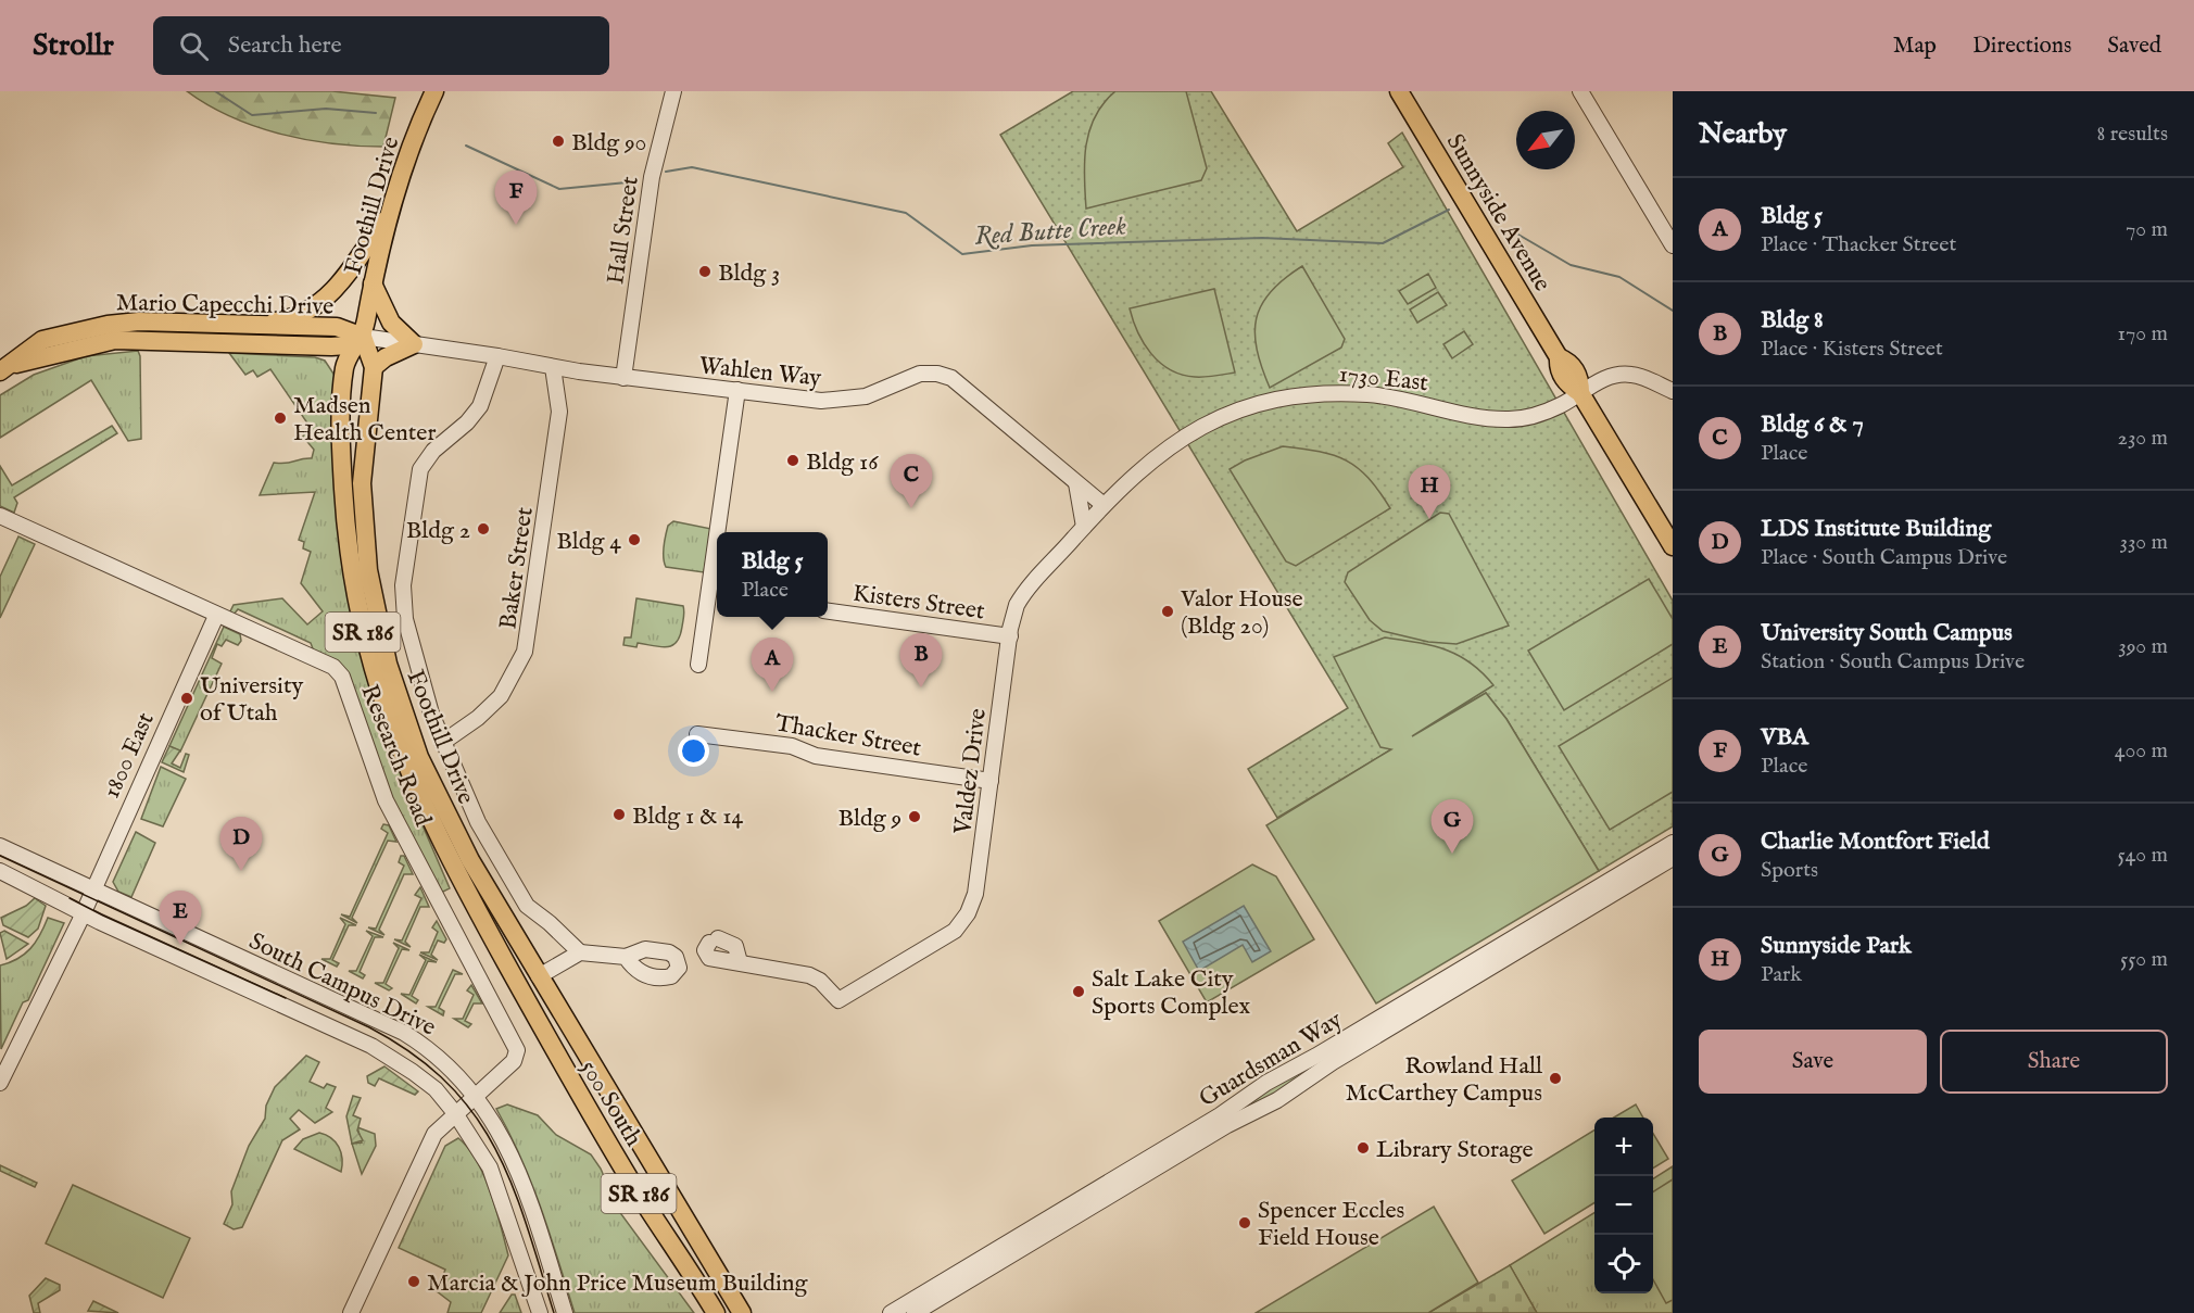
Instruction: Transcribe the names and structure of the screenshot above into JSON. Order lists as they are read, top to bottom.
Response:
{
  "streets": {
    "main road": [
      "Foothill Drive",
      "Sunnyside Avenue",
      "Mario Capecchi Drive",
      "SR 186",
      "500 South"
    ],
    "street": [
      "Hall Street",
      "Wahlen Way",
      "1730 East",
      "Baker Street",
      "Kisters Street",
      "Thacker Street",
      "1800 East",
      "Research Road",
      "Valdez Drive",
      "South Campus Drive",
      "Guardsman Way"
    ]
  },
  "crossings": [
    ["Foothill Drive", "Mario Capecchi Drive"],
    ["Foothill Drive", "Wahlen Way"],
    ["Foothill Drive", "500 South"],
    ["Sunnyside Avenue", "1730 East"],
    ["Hall Street", "Wahlen Way"],
    ["Mario Capecchi Drive", "Wahlen Way"],
    ["Wahlen Way", "Baker Street"],
    ["Wahlen Way", "Valdez Drive"],
    ["1730 East", "Valdez Drive"],
    ["Kisters Street", "Valdez Drive"],
    ["Thacker Street", "Valdez Drive"],
    ["1800 East", "Research Road"],
    ["1800 East", "South Campus Drive"],
    ["Research Road", "South Campus Drive"]
  ],
  "water": ["Red Butte Creek"],
  "places": [
    "Bldg 90",
    "Bldg 3",
    "Madsen Health Center",
    "Bldg 16",
    "Bldg 2",
    "Bldg 4",
    "Valor House (Bldg 20)",
    "University of Utah",
    "Bldg 1 & 14",
    "Bldg 9",
    "Salt Lake City Sports Complex",
    "Rowland Hall McCarthey Campus",
    "Library Storage",
    "Spencer Eccles Field House",
    "Marcia & John Price Museum Building"
  ],
  "north": "bottom left",
  "page": {
    "header": "Strollr",
    "search": "Search here",
    "nav": ["Map", "Directions", "Saved"],
    "heading": ["Nearby", "8 results"],
    "pins": [
      "F",
      "C",
      "H",
      "B",
      "A",
      "G",
      "D",
      "E"
    ],
    "list": [
      {
        "mark": "A",
        "name": "Bldg 5",
        "note": "Place · Thacker Street",
        "value": "70 m"
      },
      {
        "mark": "B",
        "name": "Bldg 8",
        "note": "Place · Kisters Street",
        "value": "170 m"
      },
      {
        "mark": "C",
        "name": "Bldg 6 & 7",
        "note": "Place",
        "value": "230 m"
      },
      {
        "mark": "D",
        "name": "LDS Institute Building",
        "note": "Place · South Campus Drive",
        "value": "330 m"
      },
      {
        "mark": "E",
        "name": "University South Campus",
        "note": "Station · South Campus Drive",
        "value": "390 m"
      },
      {
        "mark": "F",
        "name": "VBA",
        "note": "Place",
        "value": "400 m"
      },
      {
        "mark": "G",
        "name": "Charlie Montfort Field",
        "note": "Sports",
        "value": "540 m"
      },
      {
        "mark": "H",
        "name": "Sunnyside Park",
        "note": "Park",
        "value": "550 m"
      }
    ],
    "popup": ["Bldg 5", "Place"],
    "buttons": ["Save", "Share"],
    "map_buttons": ["+", "−"]
  }
}
